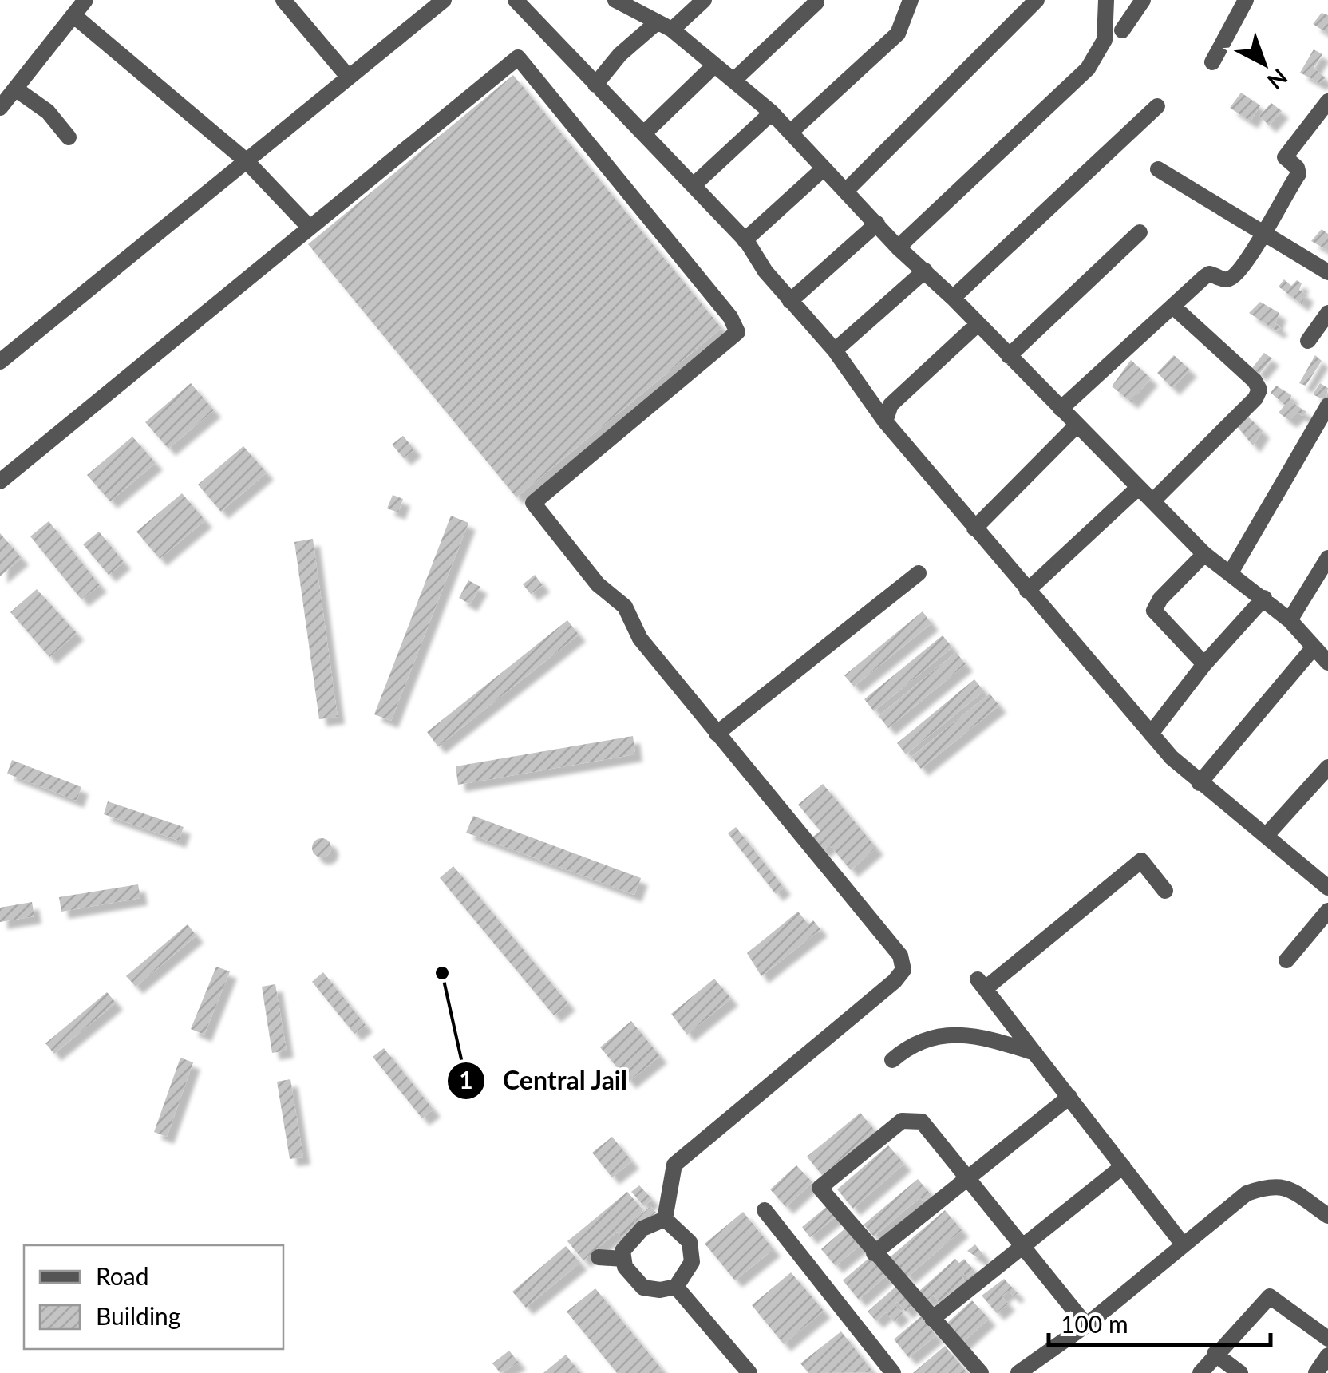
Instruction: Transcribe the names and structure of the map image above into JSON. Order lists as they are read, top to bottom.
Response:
{
  "places": ["Central Jail"],
  "legend": ["Road", "Building"],
  "scale_bar": "100 m",
  "north": "bottom right"
}
